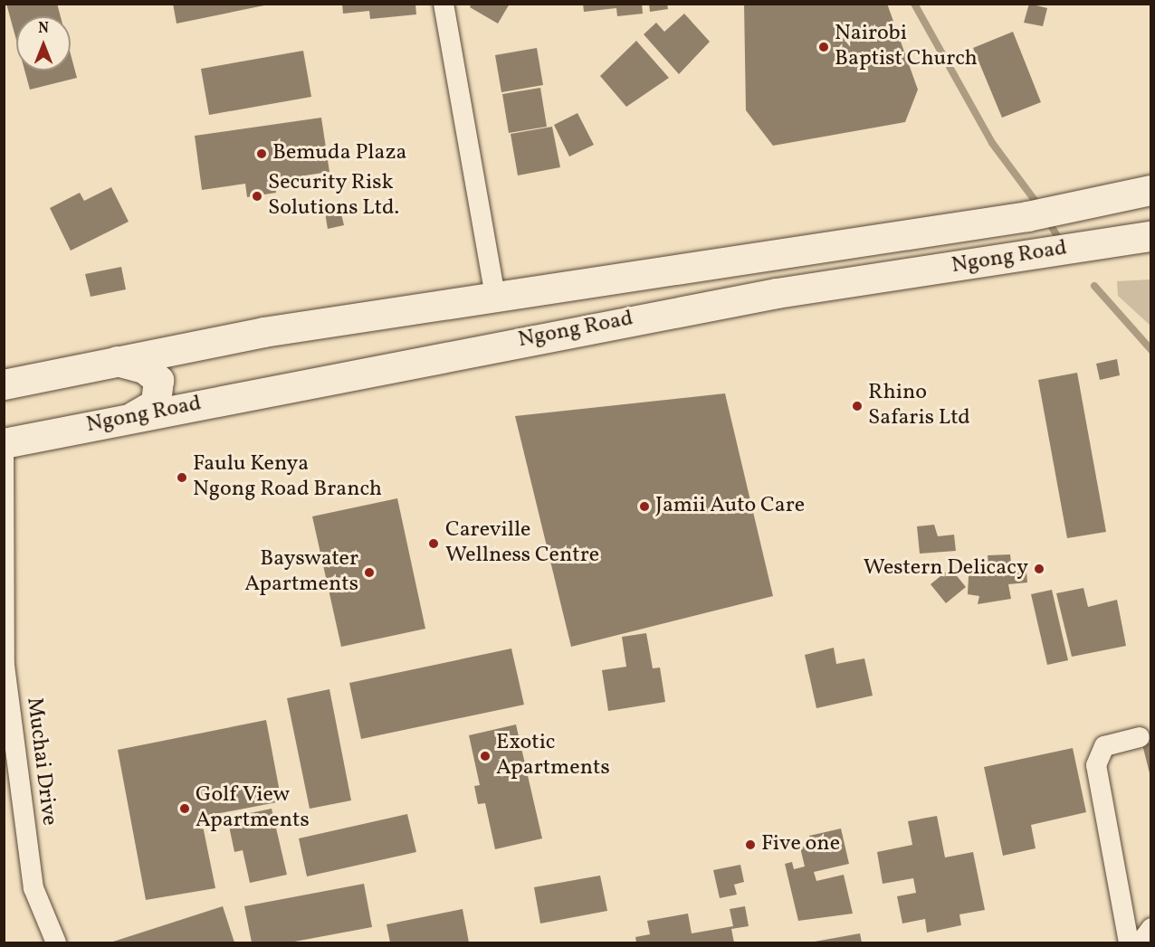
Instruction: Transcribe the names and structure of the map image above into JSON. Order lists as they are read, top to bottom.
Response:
{
  "streets": {
    "main road": ["Ngong Road"],
    "street": ["Muchai Drive"]
  },
  "places": [
    "Nairobi Baptist Church",
    "Bemuda Plaza",
    "Security Risk Solutions Ltd.",
    "Rhino Safaris Ltd",
    "Faulu Kenya Ngong Road Branch",
    "Jamii Auto Care",
    "Careville Wellness Centre",
    "Western Delicacy",
    "Bayswater Apartments",
    "Exotic Apartments",
    "Golf View Apartments",
    "Five one"
  ],
  "north": "top"
}
